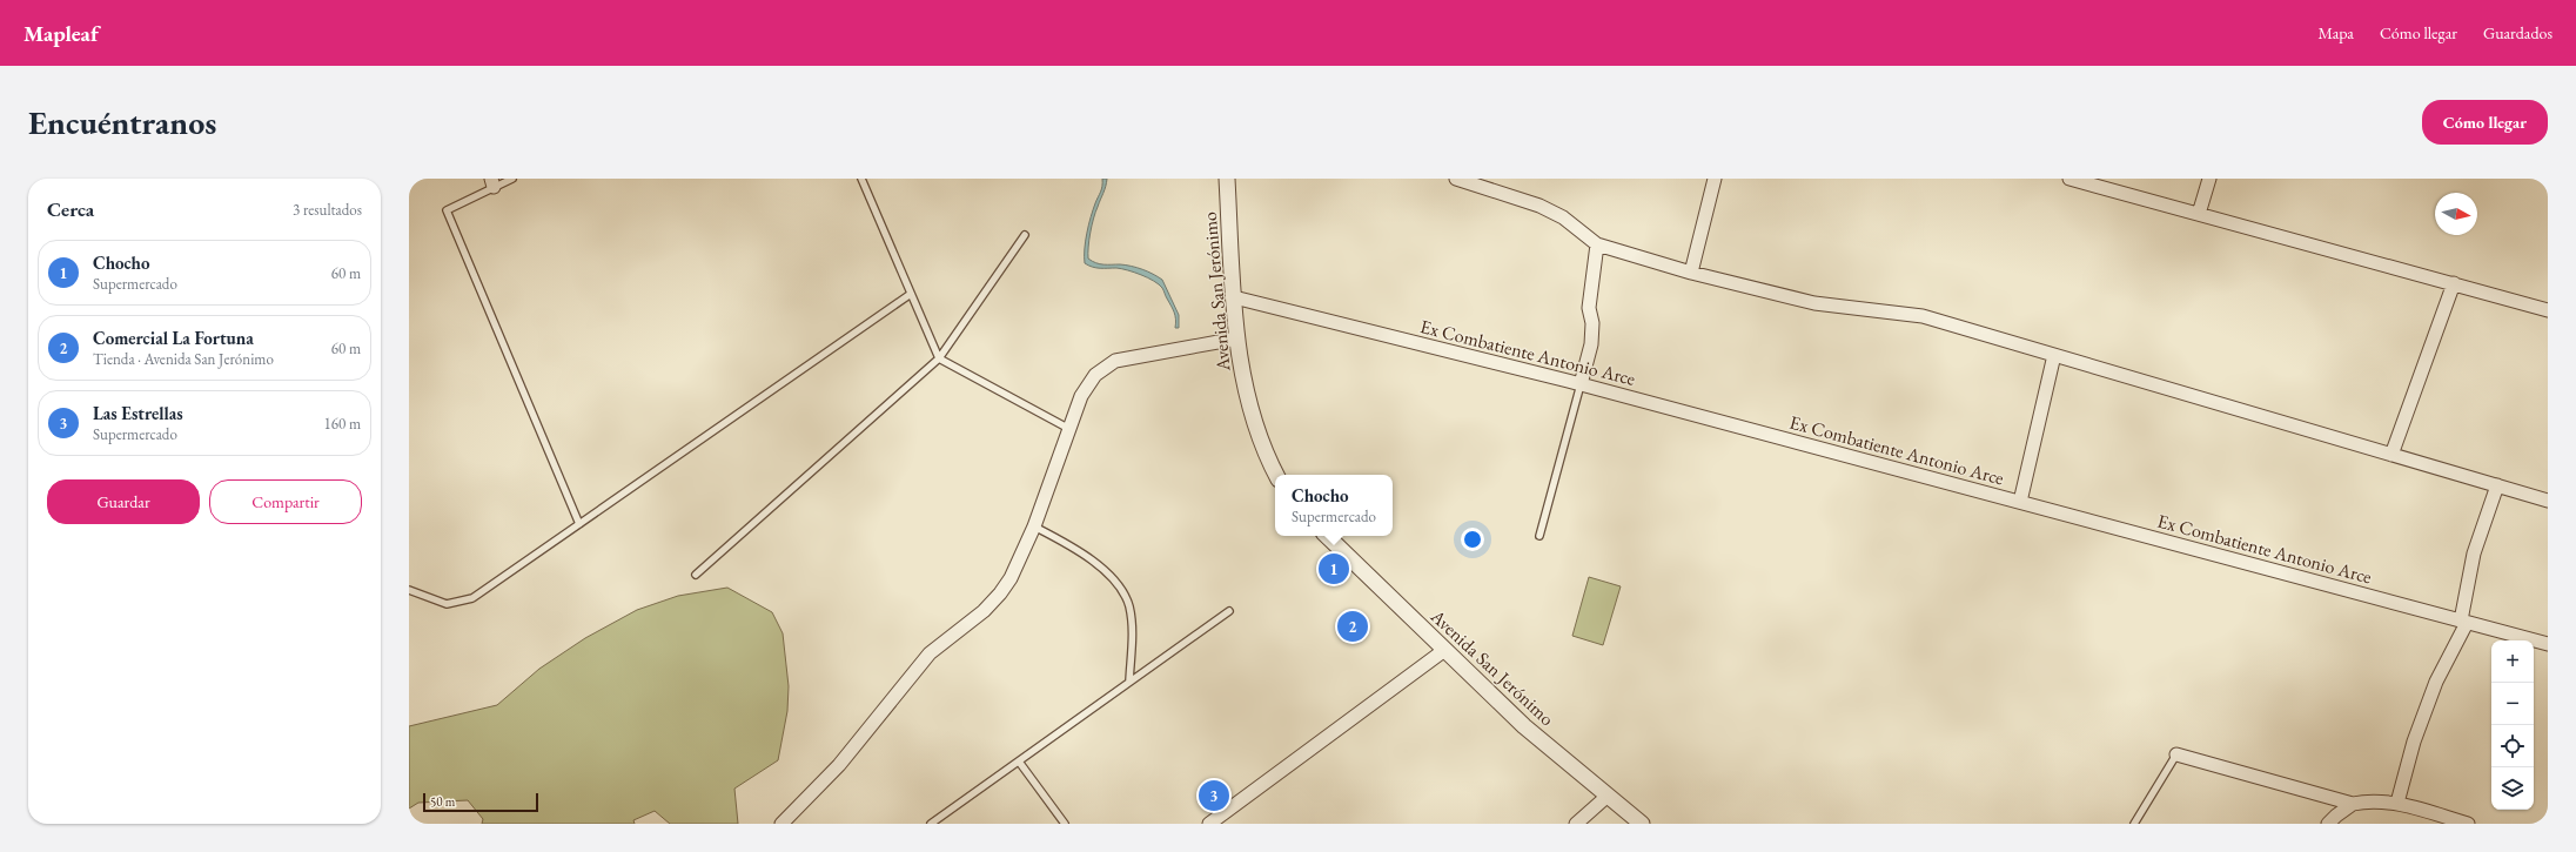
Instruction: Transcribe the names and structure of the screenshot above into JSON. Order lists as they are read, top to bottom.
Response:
{
  "streets": {
    "street": ["Avenida San Jerónimo", "Ex Combatiente Antonio Arce"]
  },
  "crossings": [
    ["Avenida San Jerónimo", "Ex Combatiente Antonio Arce"]
  ],
  "scale_bar": "50 m",
  "north": "right",
  "page": {
    "header": "Mapleaf",
    "nav": ["Mapa", "Cómo llegar", "Guardados"],
    "buttons": [
      "Cómo llegar",
      ["Guardar", "Compartir"]
    ],
    "title": "Encuéntranos",
    "heading": ["Cerca", "3 resultados"],
    "list": [
      {
        "mark": "1",
        "name": "Chocho",
        "note": "Supermercado",
        "value": "60 m"
      },
      {
        "mark": "2",
        "name": "Comercial La Fortuna",
        "note": "Tienda · Avenida San Jerónimo",
        "value": "60 m"
      },
      {
        "mark": "3",
        "name": "Las Estrellas",
        "note": "Supermercado",
        "value": "160 m"
      }
    ],
    "popup": ["Chocho", "Supermercado"],
    "pins": ["1", "2", "3"],
    "map_buttons": ["+", "−"],
    "scale": "50 m"
  }
}
